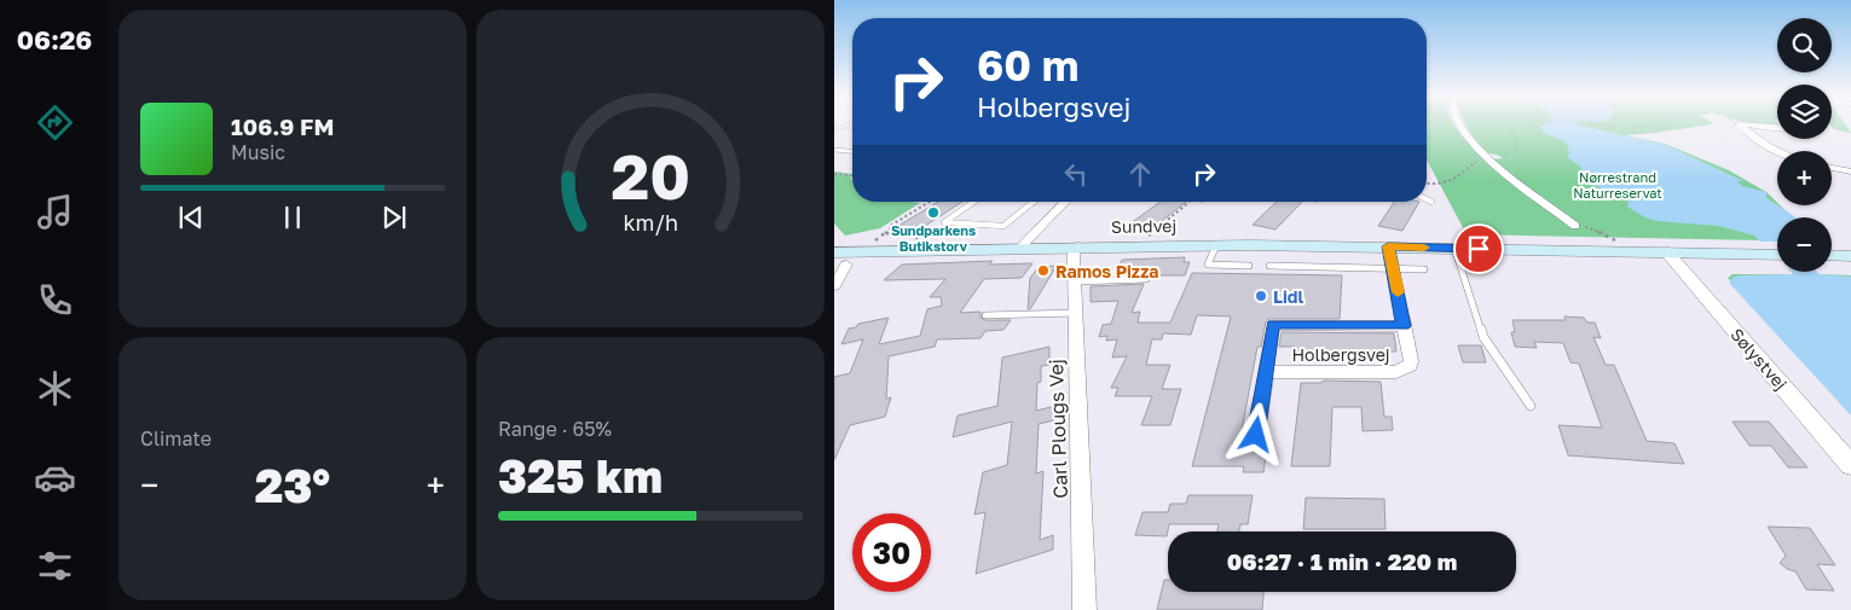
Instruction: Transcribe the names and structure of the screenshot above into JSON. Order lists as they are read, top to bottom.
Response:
{
  "streets": {
    "main road": ["Sundvej"],
    "street": ["Holbergsvej", "Sølystvej", "Carl Plougs Vej"]
  },
  "crossings": [
    ["Sundvej", "Holbergsvej"],
    ["Sundvej", "Sølystvej"],
    ["Sundvej", "Carl Plougs Vej"]
  ],
  "parks": ["Nørrestrand Naturreservat"],
  "places": ["Sundparkens Butikstorv", "Ramos Pizza", "Lidl"],
  "page": {
    "tabs": "06:26",
    "map_buttons": ["+", "−"],
    "turn": ["60 m", "Holbergsvej"],
    "song": ["106.9 FM", "Music"],
    "tile": [
      "Climate",
      ["Range · 65%", "325 km"]
    ],
    "heat": ["−", "23°", "+"],
    "limit": "30",
    "trip": "06:27 · 1 min · 220 m",
    "gauge": ["20", "km/h"]
  }
}
